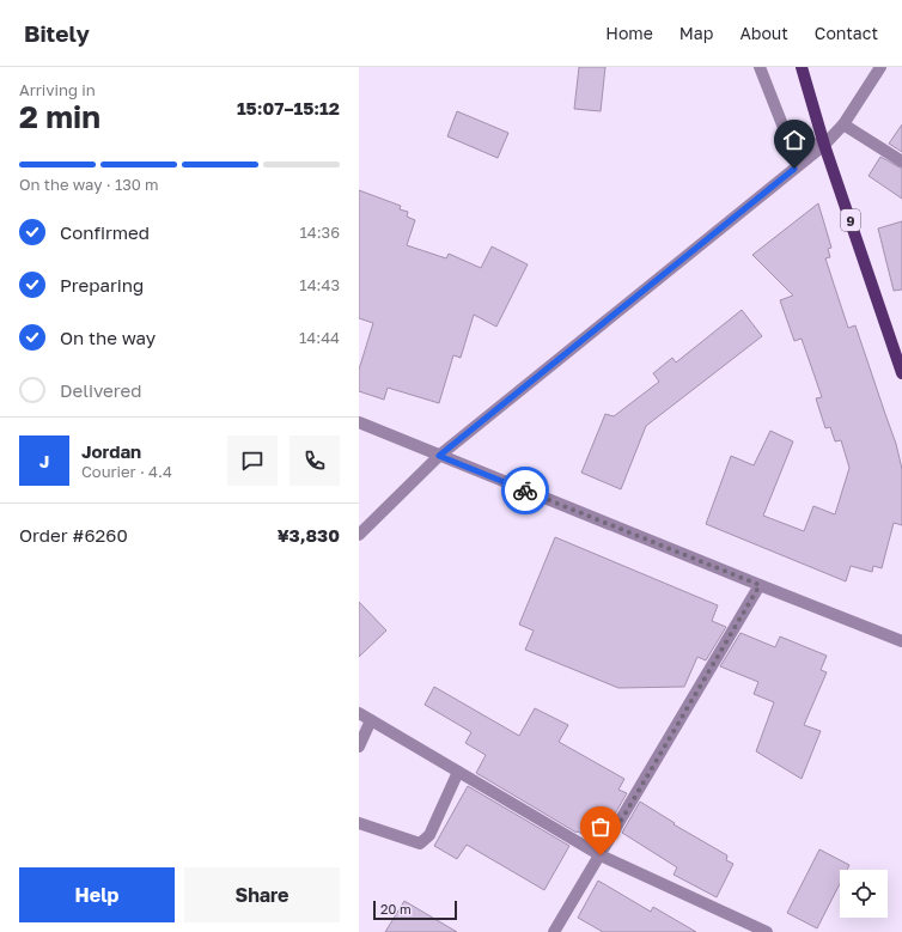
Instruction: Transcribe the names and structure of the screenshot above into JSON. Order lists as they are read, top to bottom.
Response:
{
  "streets": {
    "main road": ["9"]
  },
  "scale_bar": "20 m",
  "page": {
    "header": "Bitely",
    "nav": [
      "Home",
      "Map",
      "About",
      "Contact"
    ],
    "heading": ["2 min", "Arriving in", "15:07–15:12"],
    "panel": [
      "Jordan",
      "Courier · 4.4",
      "Order #6260",
      "¥3,830"
    ],
    "bar": "On the way · 130 m",
    "list": [
      ["Confirmed", "14:36"],
      ["Preparing", "14:43"],
      ["On the way", "14:44"],
      "Delivered"
    ],
    "round": "J",
    "buttons": ["Help", "Share"],
    "scale": "20 m"
  }
}
